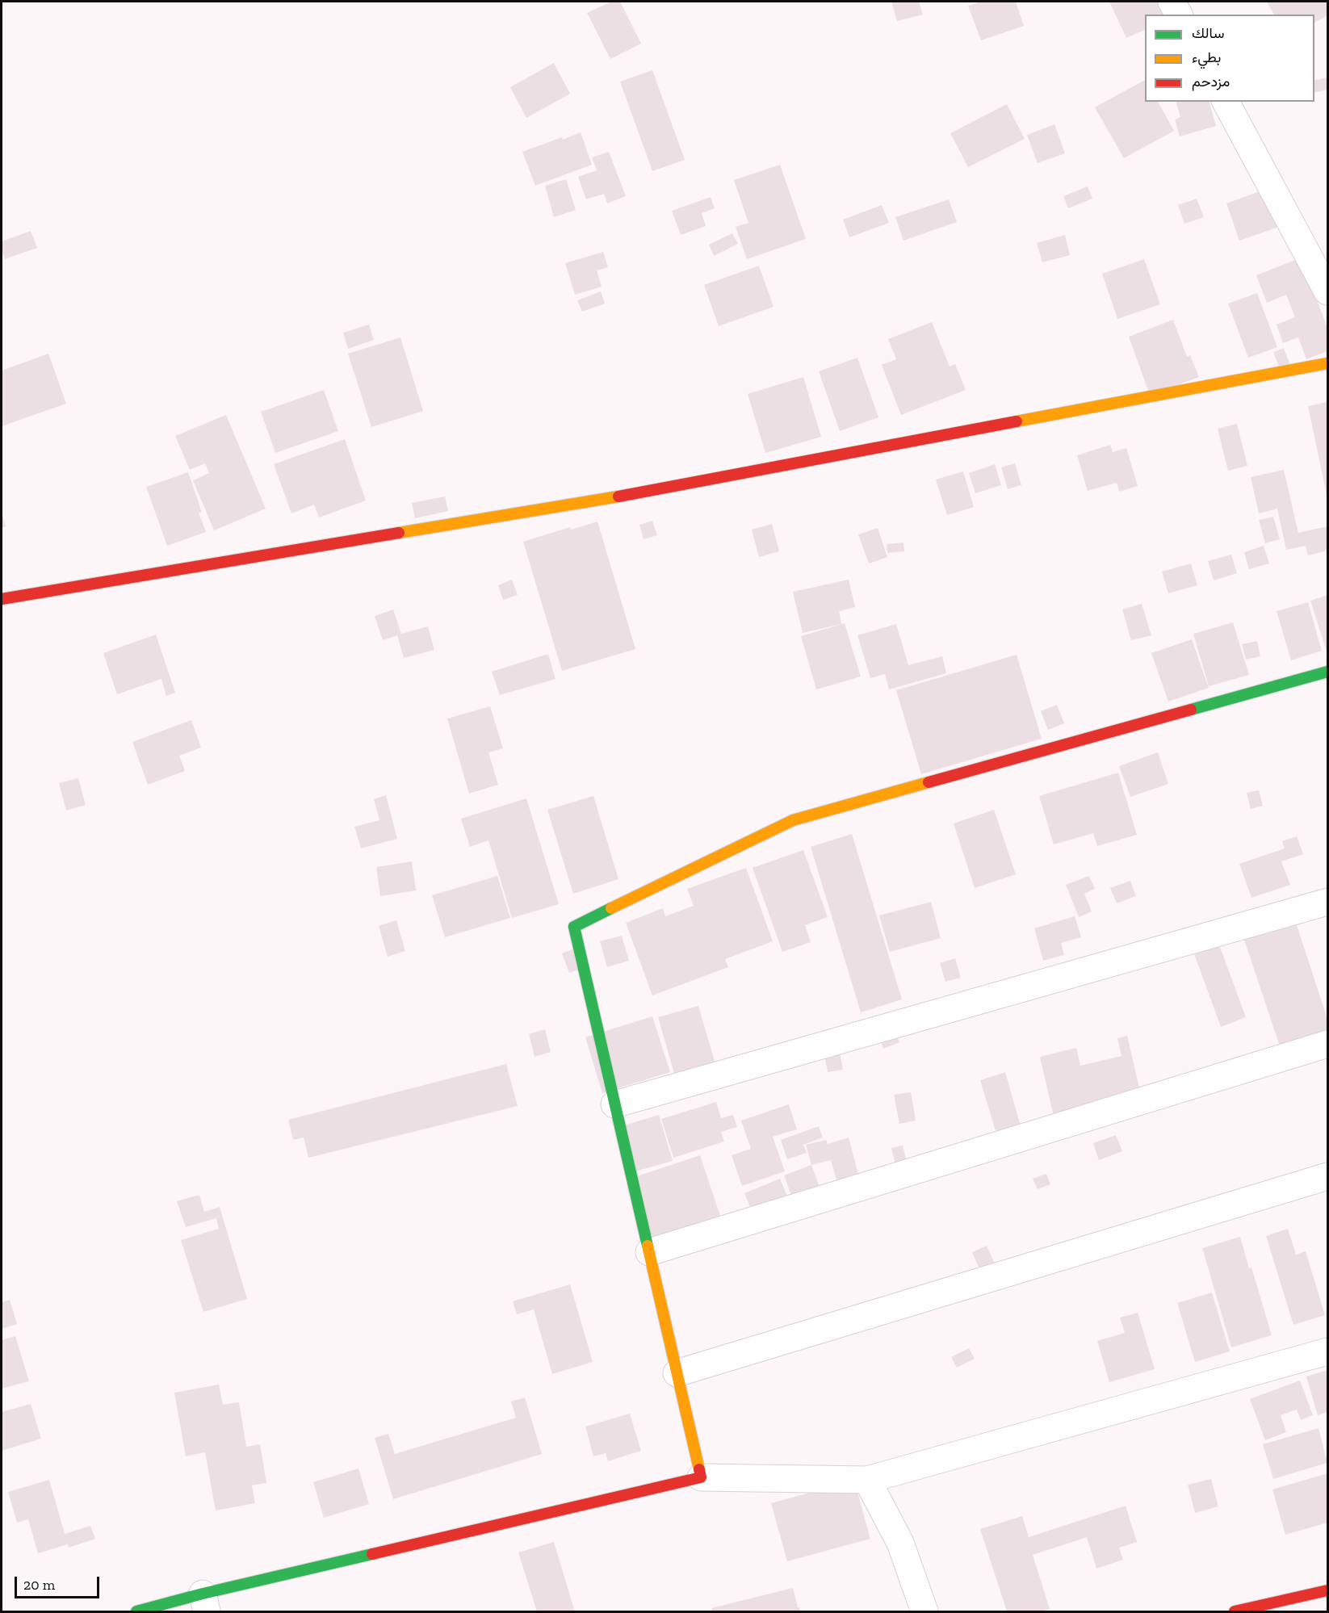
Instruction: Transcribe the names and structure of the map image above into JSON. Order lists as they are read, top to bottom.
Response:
{
  "legend": ["سالك", "بطيء", "مزدحم"],
  "scale_bar": "20 m"
}
